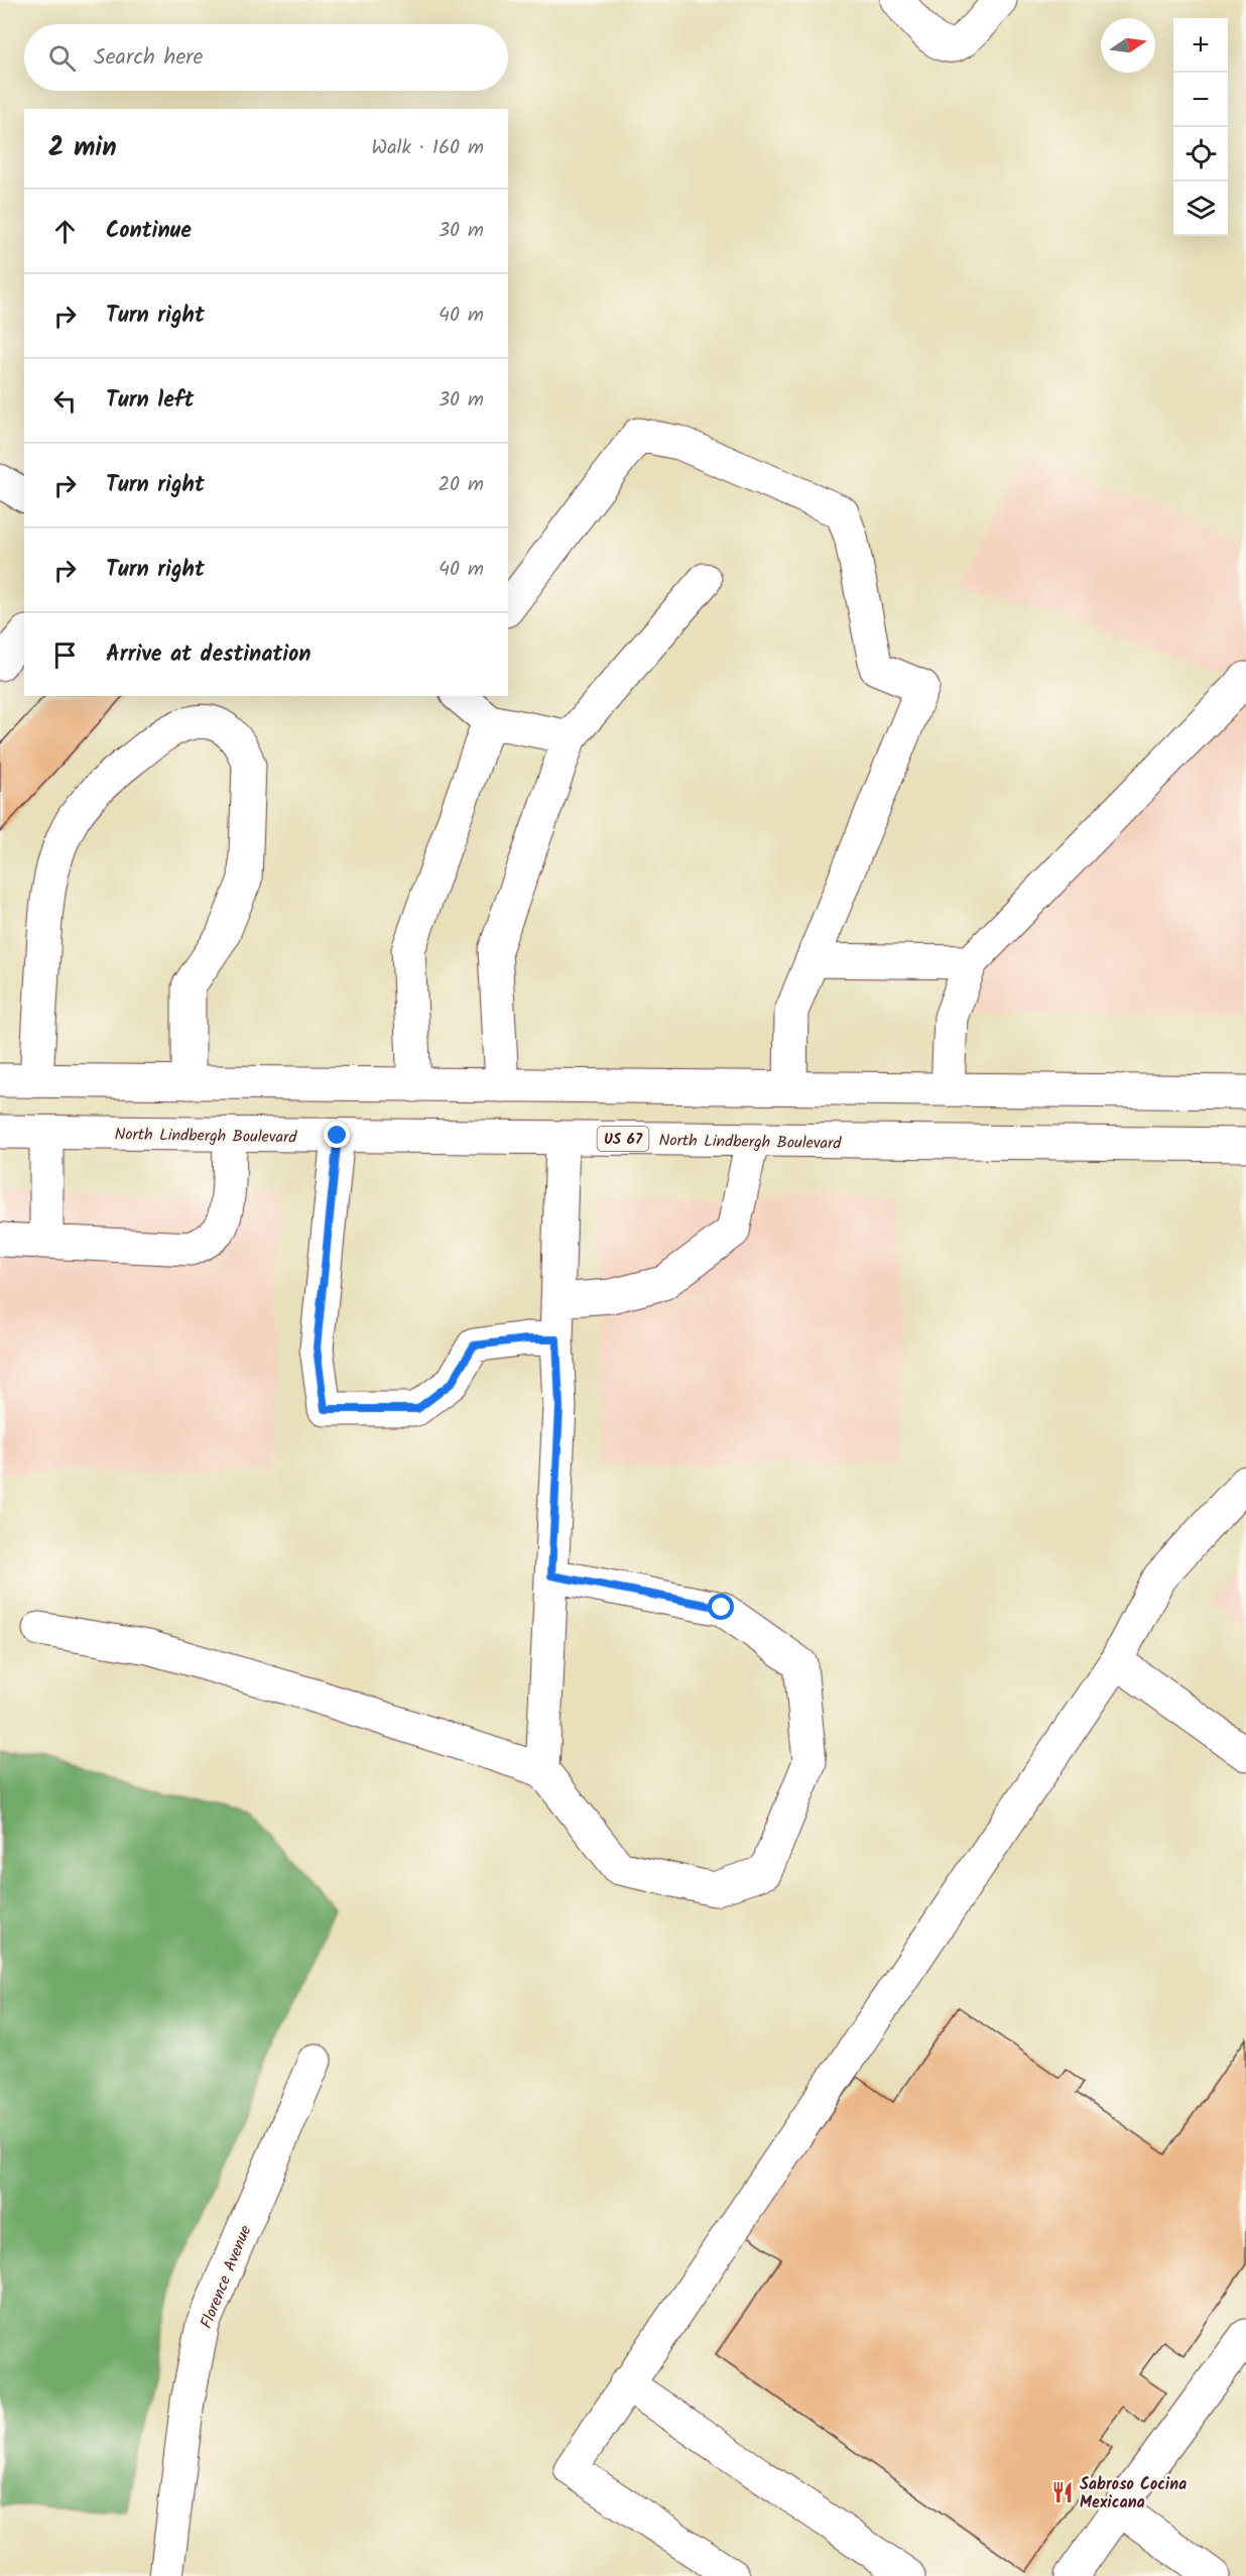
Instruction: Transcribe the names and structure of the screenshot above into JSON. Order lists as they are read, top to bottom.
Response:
{
  "streets": {
    "main road": ["North Lindbergh Boulevard", "US 67", "Florence Avenue"]
  },
  "places": {
    "restaurant": ["Sabroso Cocina Mexicana"]
  },
  "north": "right",
  "page": {
    "map_buttons": ["+", "−"],
    "search": "Search here",
    "heading": ["2 min", "Walk · 160 m"],
    "list": [
      ["Continue", "30 m"],
      ["Turn right", "40 m"],
      ["Turn left", "30 m"],
      ["Turn right", "20 m"],
      ["Turn right", "40 m"],
      "Arrive at destination"
    ]
  }
}
